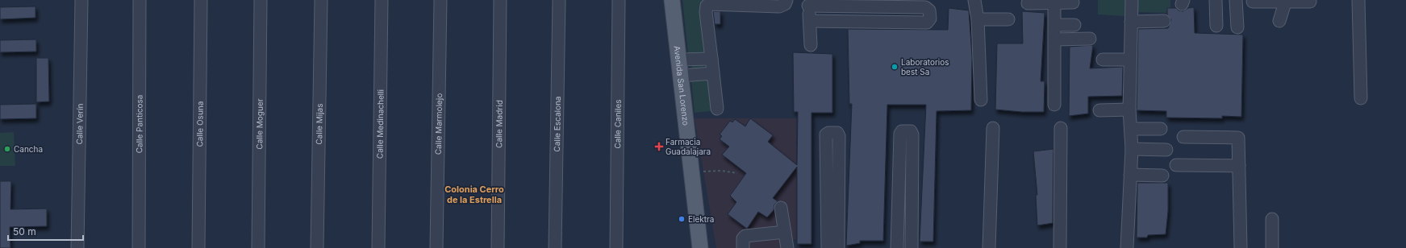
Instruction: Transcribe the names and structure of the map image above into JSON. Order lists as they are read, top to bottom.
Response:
{
  "streets": {
    "main road": ["Avenida San Lorenzo"],
    "street": [
      "Calle Verín",
      "Calle Panticosa",
      "Calle Osuna",
      "Calle Moguer",
      "Calle Mijas",
      "Calle Medinachelli",
      "Calle Marmolejo",
      "Calle Madrid",
      "Calle Escalona",
      "Calle Caniles"
    ]
  },
  "districts": ["Colonia Cerro de la Estrella"],
  "places": {
    "other": ["Laboratorios best Sa", "Cancha", "Elektra"],
    "health": ["Farmacia Guadalajara"]
  },
  "scale_bar": "50 m"
}
